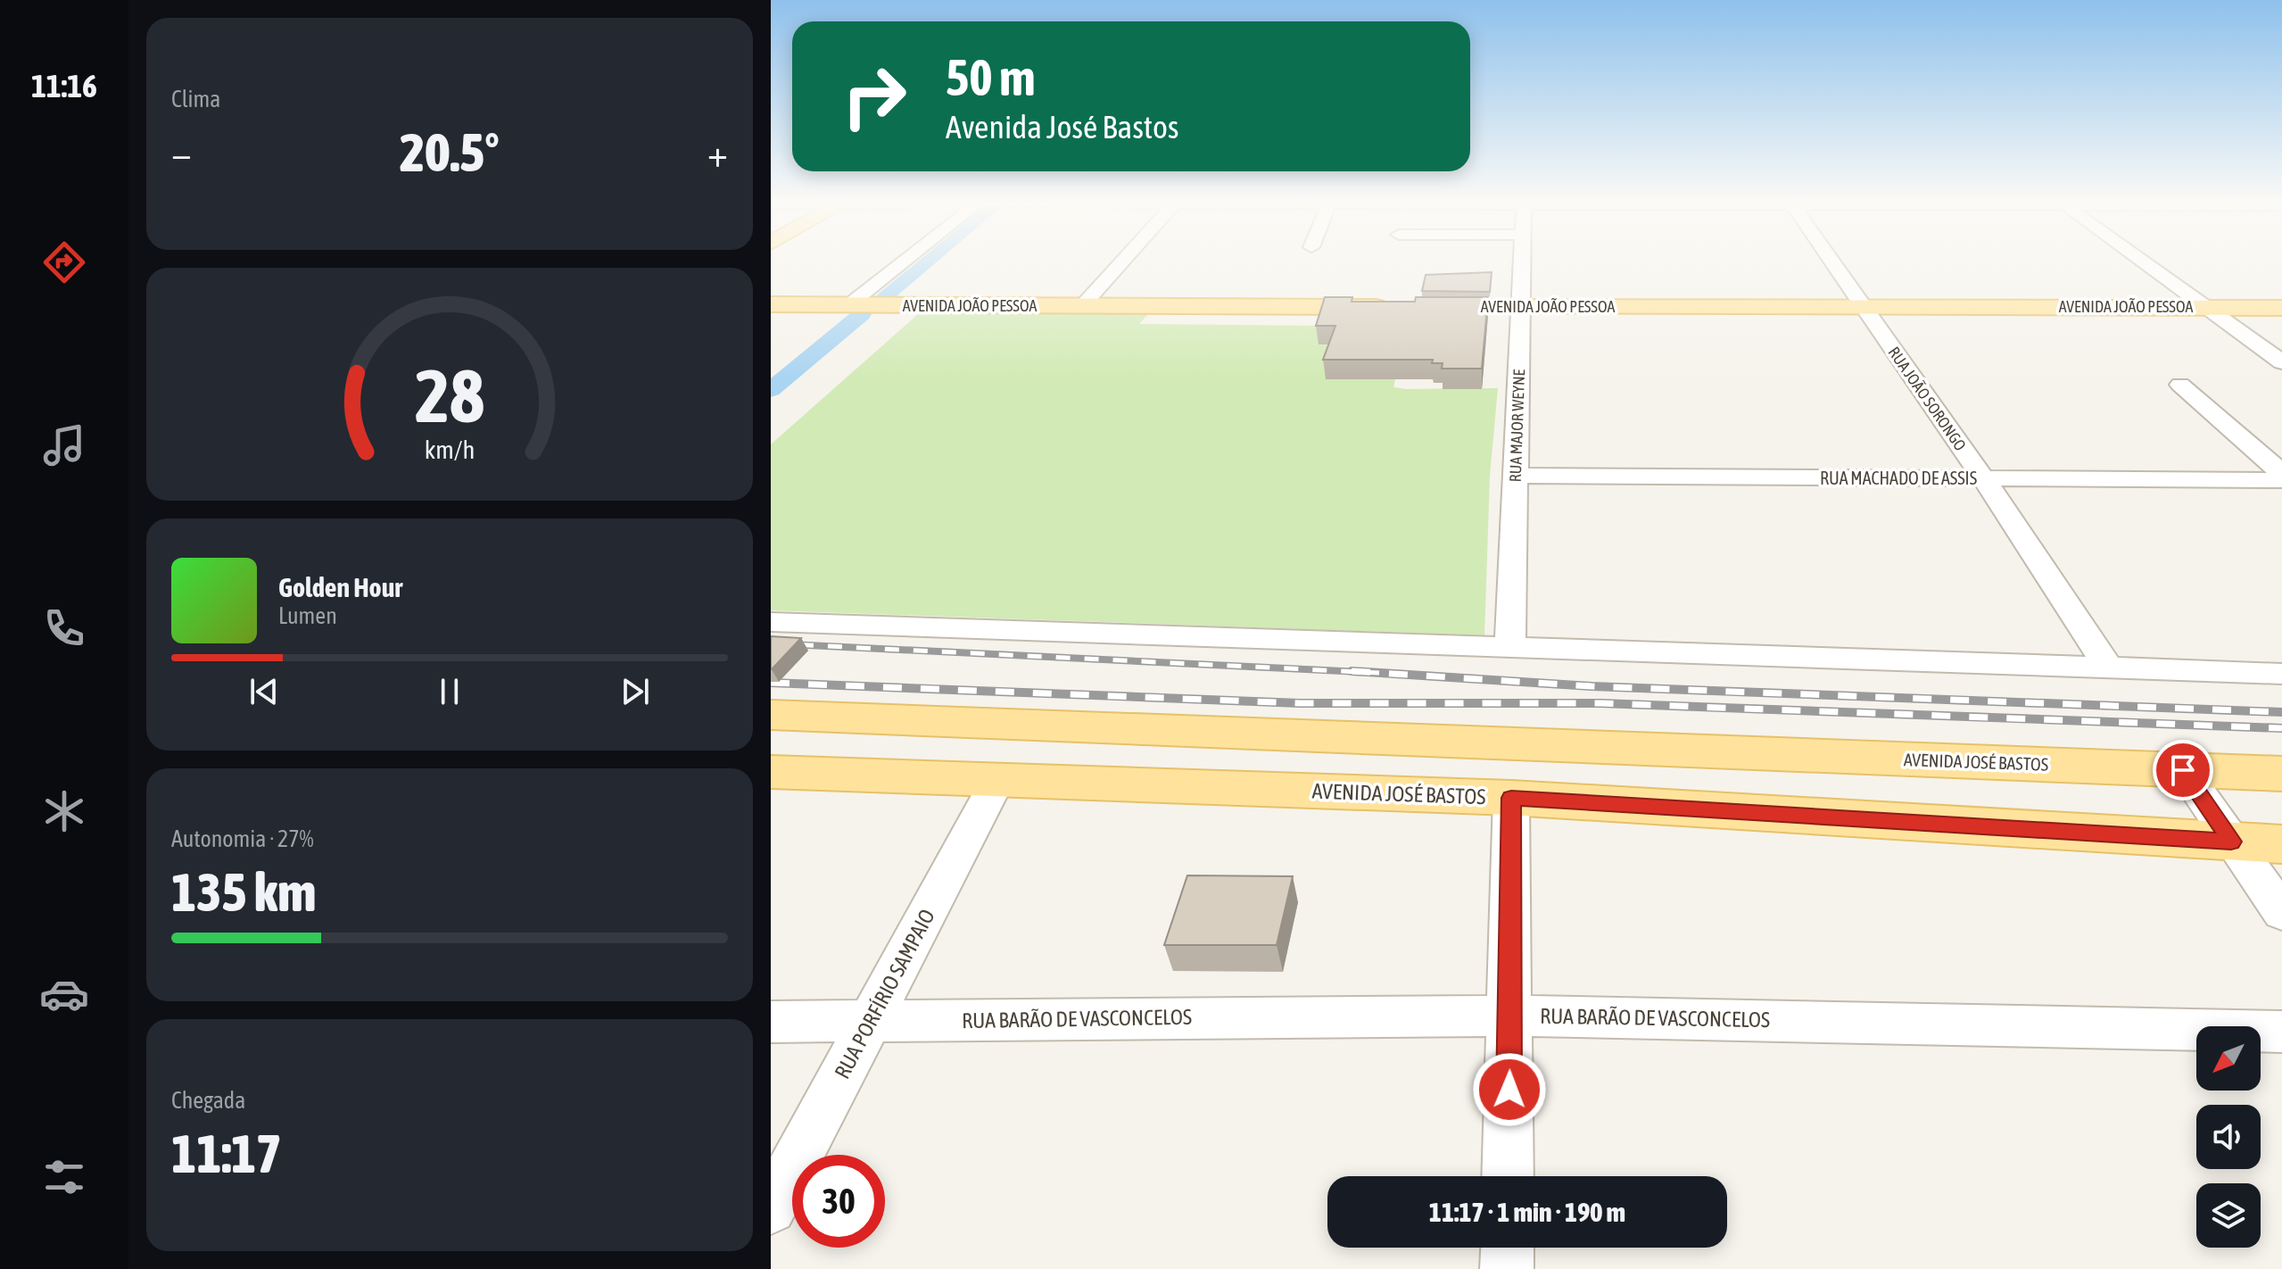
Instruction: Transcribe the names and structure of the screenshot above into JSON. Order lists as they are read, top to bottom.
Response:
{
  "streets": {
    "main road": ["AVENIDA JOÃO PESSOA", "AVENIDA JOSÉ BASTOS"],
    "street": [
      "RUA JOÃO SORONGO",
      "RUA MAJOR WEYNE",
      "RUA MACHADO DE ASSIS",
      "RUA PORFÍRIO SAMPAIO",
      "RUA BARÃO DE VASCONCELOS"
    ]
  },
  "crossings": [
    ["AVENIDA JOÃO PESSOA", "RUA JOÃO SORONGO"],
    ["AVENIDA JOÃO PESSOA", "RUA MAJOR WEYNE"],
    ["RUA JOÃO SORONGO", "RUA MACHADO DE ASSIS"],
    ["RUA MAJOR WEYNE", "RUA MACHADO DE ASSIS"],
    ["AVENIDA JOSÉ BASTOS", "RUA PORFÍRIO SAMPAIO"],
    ["RUA PORFÍRIO SAMPAIO", "RUA BARÃO DE VASCONCELOS"]
  ],
  "north": "bottom left",
  "page": {
    "tabs": "11:16",
    "tile": [
      "Clima",
      ["Autonomia · 27%", "135 km"],
      ["Chegada", "11:17"]
    ],
    "turn": ["50 m", "Avenida José Bastos"],
    "heat": ["−", "20.5°", "+"],
    "song": ["Golden Hour", "Lumen"],
    "limit": "30",
    "trip": "11:17 · 1 min · 190 m",
    "gauge": ["28", "km/h"]
  }
}
